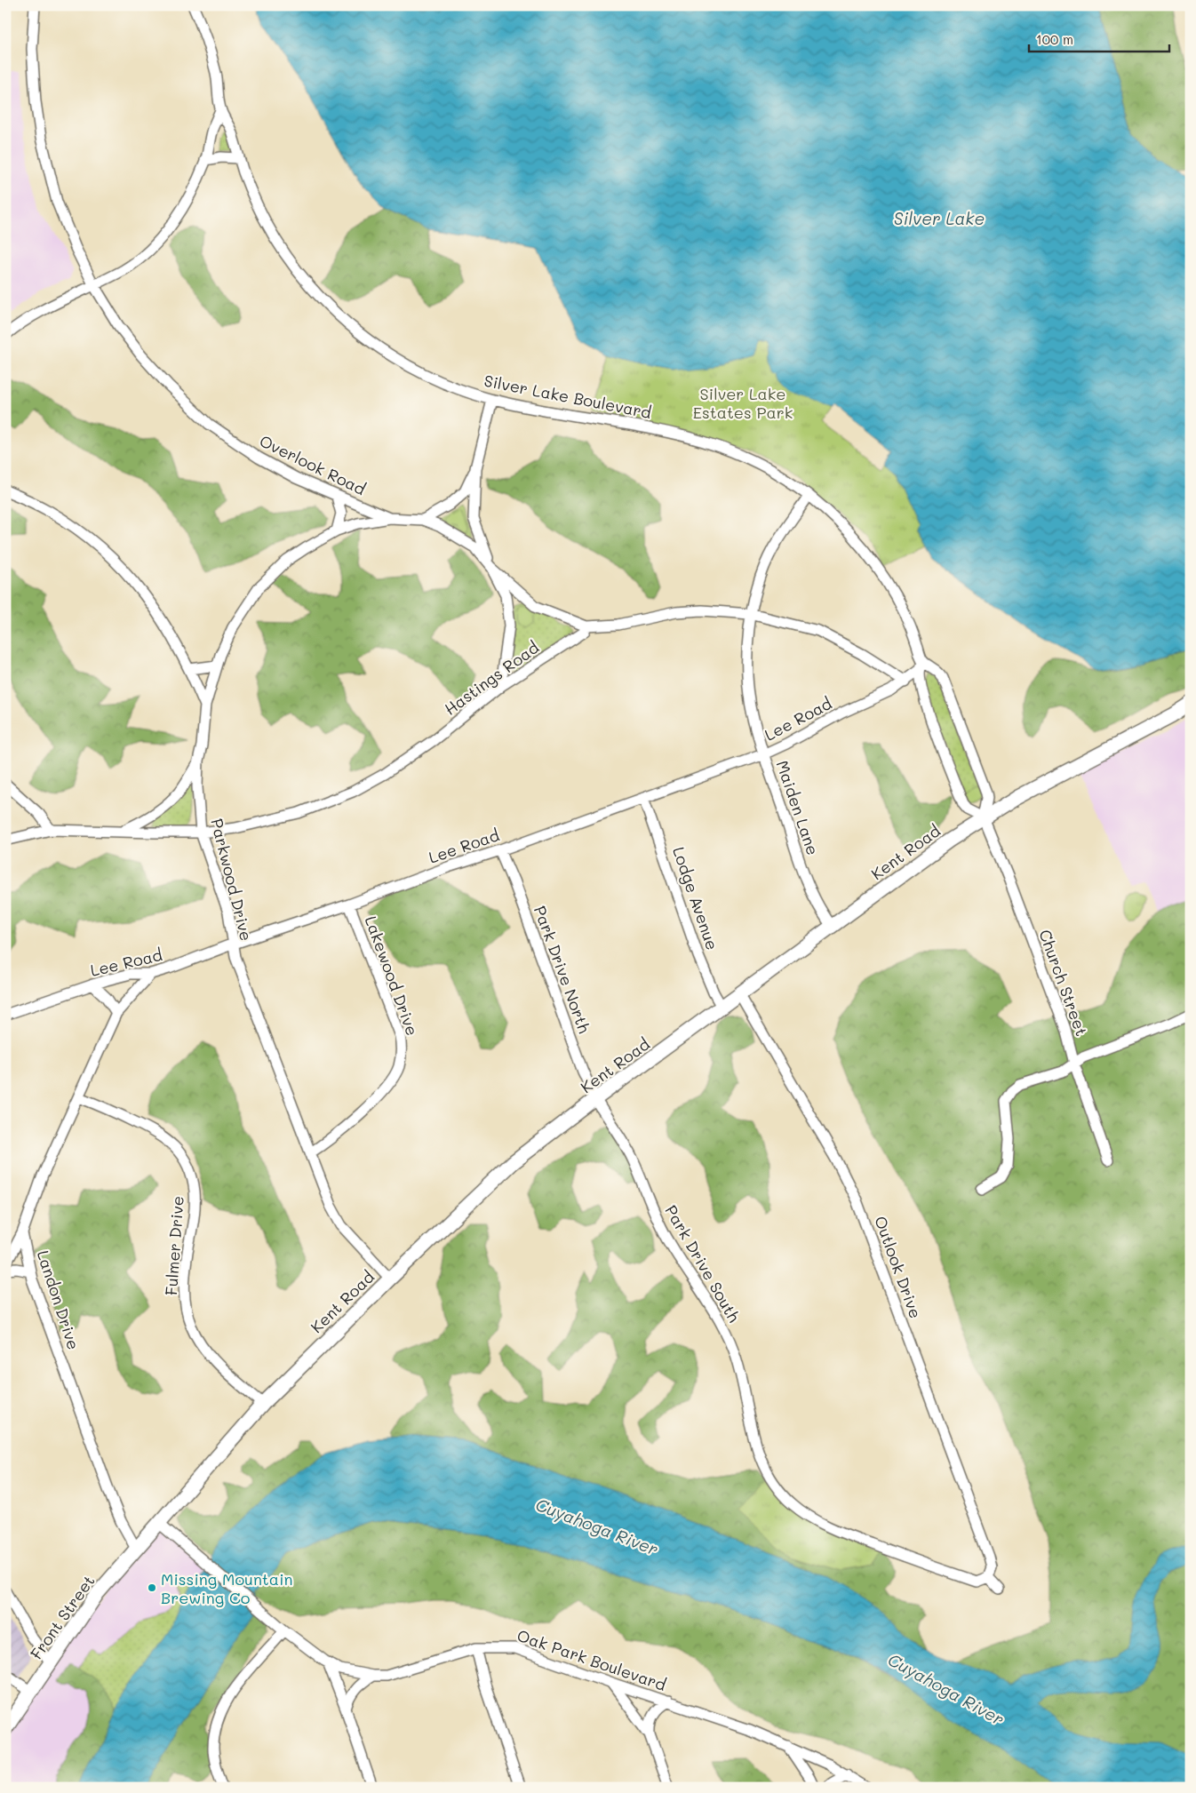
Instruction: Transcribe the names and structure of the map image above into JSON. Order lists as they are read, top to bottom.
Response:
{
  "streets": {
    "main road": ["Kent Road", "Front Street"],
    "street": [
      "Silver Lake Boulevard",
      "Overlook Road",
      "Hastings Road",
      "Lee Road",
      "Maiden Lane",
      "Parkwood Drive",
      "Lodge Avenue",
      "Park Drive North",
      "Lakewood Drive",
      "Church Street",
      "Fulmer Drive",
      "Park Drive South",
      "Outlook Drive",
      "Landon Drive",
      "Oak Park Boulevard"
    ]
  },
  "crossings": [
    ["Silver Lake Boulevard", "Lee Road"],
    ["Silver Lake Boulevard", "Maiden Lane"],
    ["Silver Lake Boulevard", "Kent Road"],
    ["Silver Lake Boulevard", "Church Street"],
    ["Overlook Road", "Parkwood Drive"],
    ["Hastings Road", "Parkwood Drive"],
    ["Lee Road", "Maiden Lane"],
    ["Lee Road", "Parkwood Drive"],
    ["Lee Road", "Lodge Avenue"],
    ["Lee Road", "Park Drive North"],
    ["Lee Road", "Lakewood Drive"],
    ["Maiden Lane", "Kent Road"],
    ["Kent Road", "Parkwood Drive"],
    ["Kent Road", "Lodge Avenue"],
    ["Kent Road", "Park Drive North"],
    ["Kent Road", "Church Street"],
    ["Kent Road", "Fulmer Drive"],
    ["Kent Road", "Park Drive South"],
    ["Kent Road", "Outlook Drive"],
    ["Kent Road", "Landon Drive"],
    ["Kent Road", "Front Street"],
    ["Kent Road", "Oak Park Boulevard"],
    ["Parkwood Drive", "Lakewood Drive"],
    ["Park Drive North", "Park Drive South"],
    ["Park Drive South", "Outlook Drive"],
    ["Landon Drive", "Front Street"]
  ],
  "water": ["Silver Lake", "Cuyahoga River"],
  "parks": ["Silver Lake Estates Park"],
  "places": ["Missing Mountain Brewing Co"],
  "scale_bar": "100 m"
}
